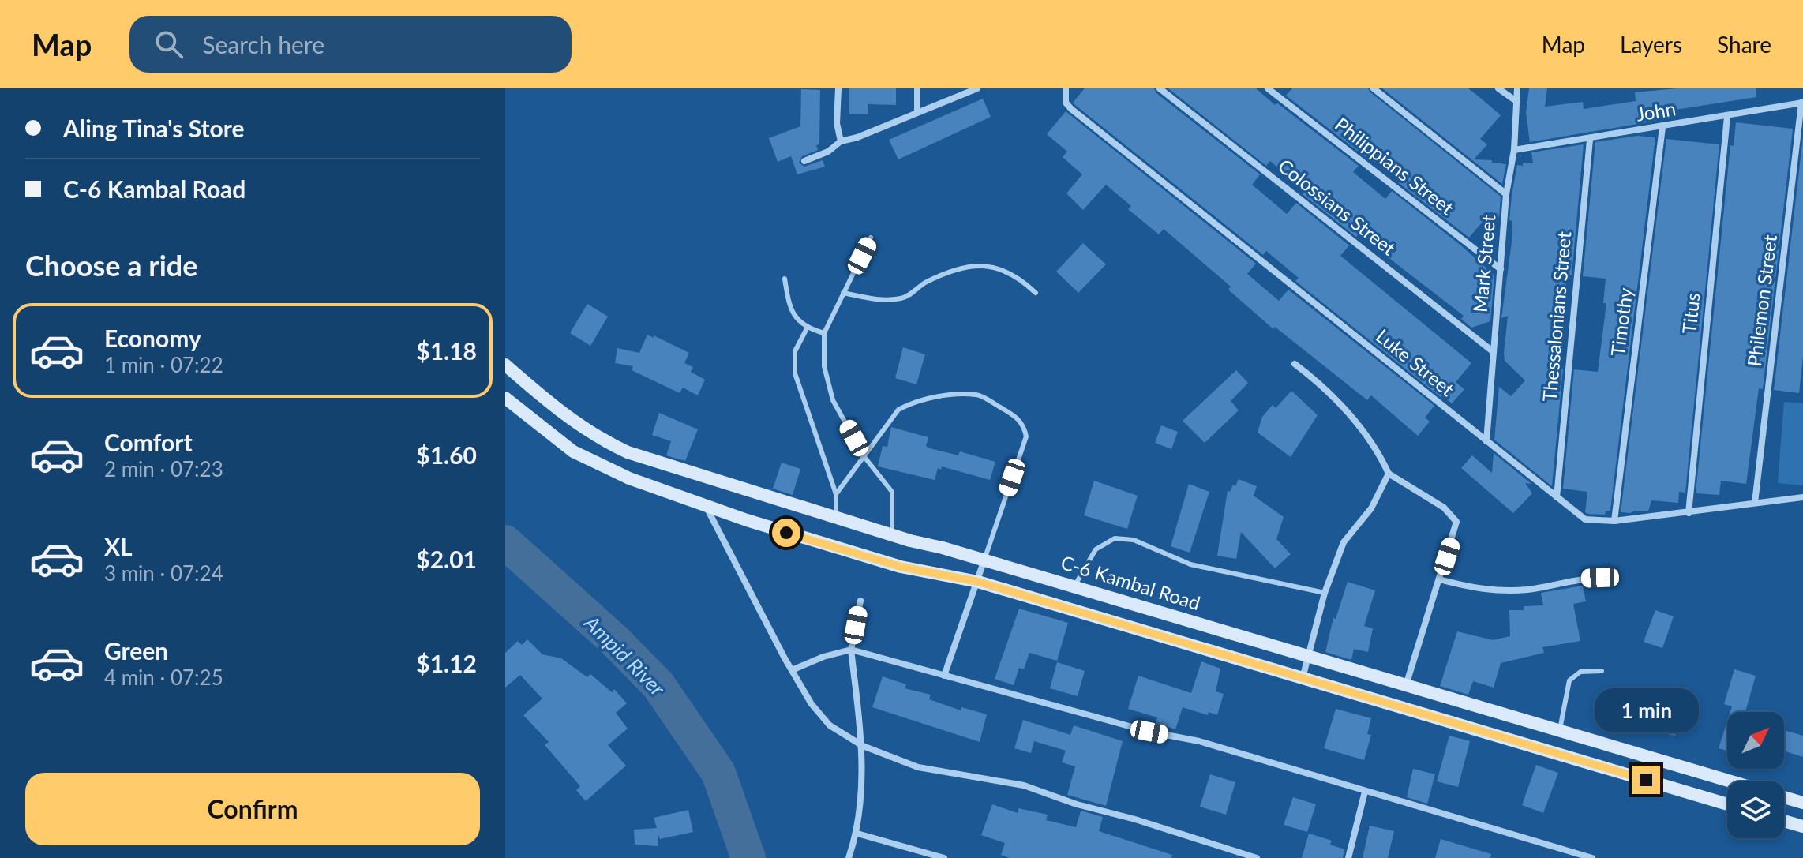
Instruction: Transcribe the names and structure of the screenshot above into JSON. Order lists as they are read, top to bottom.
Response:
{
  "streets": {
    "main road": ["C-6 Kambal Road"],
    "street": [
      "John",
      "Philippians Street",
      "Colossians Street",
      "Mark Street",
      "Philemon Street",
      "Titus",
      "Thessalonians Street",
      "Timothy",
      "Luke Street"
    ]
  },
  "crossings": [
    ["John", "Mark Street"],
    ["John", "Philemon Street"],
    ["John", "Titus"],
    ["John", "Thessalonians Street"],
    ["John", "Timothy"],
    ["Philippians Street", "Mark Street"],
    ["Colossians Street", "Mark Street"],
    ["Mark Street", "Luke Street"],
    ["Philemon Street", "Luke Street"],
    ["Titus", "Luke Street"],
    ["Thessalonians Street", "Luke Street"],
    ["Timothy", "Luke Street"]
  ],
  "water": ["Ampid River"],
  "north": "top right",
  "page": {
    "header": "Map",
    "search": "Search here",
    "nav": ["Map", "Layers", "Share"],
    "banner": ["Aling Tina's Store", "C-6 Kambal Road"],
    "heading": "Choose a ride",
    "list": [
      {
        "name": "Economy",
        "note": "1 min · 07:22",
        "value": "$1.18"
      },
      {
        "name": "Comfort",
        "note": "2 min · 07:23",
        "value": "$1.60"
      },
      {
        "name": "XL",
        "note": "3 min · 07:24",
        "value": "$2.01"
      },
      {
        "name": "Green",
        "note": "4 min · 07:25",
        "value": "$1.12"
      }
    ],
    "bubble": "1 min",
    "buttons": "Confirm"
  }
}
